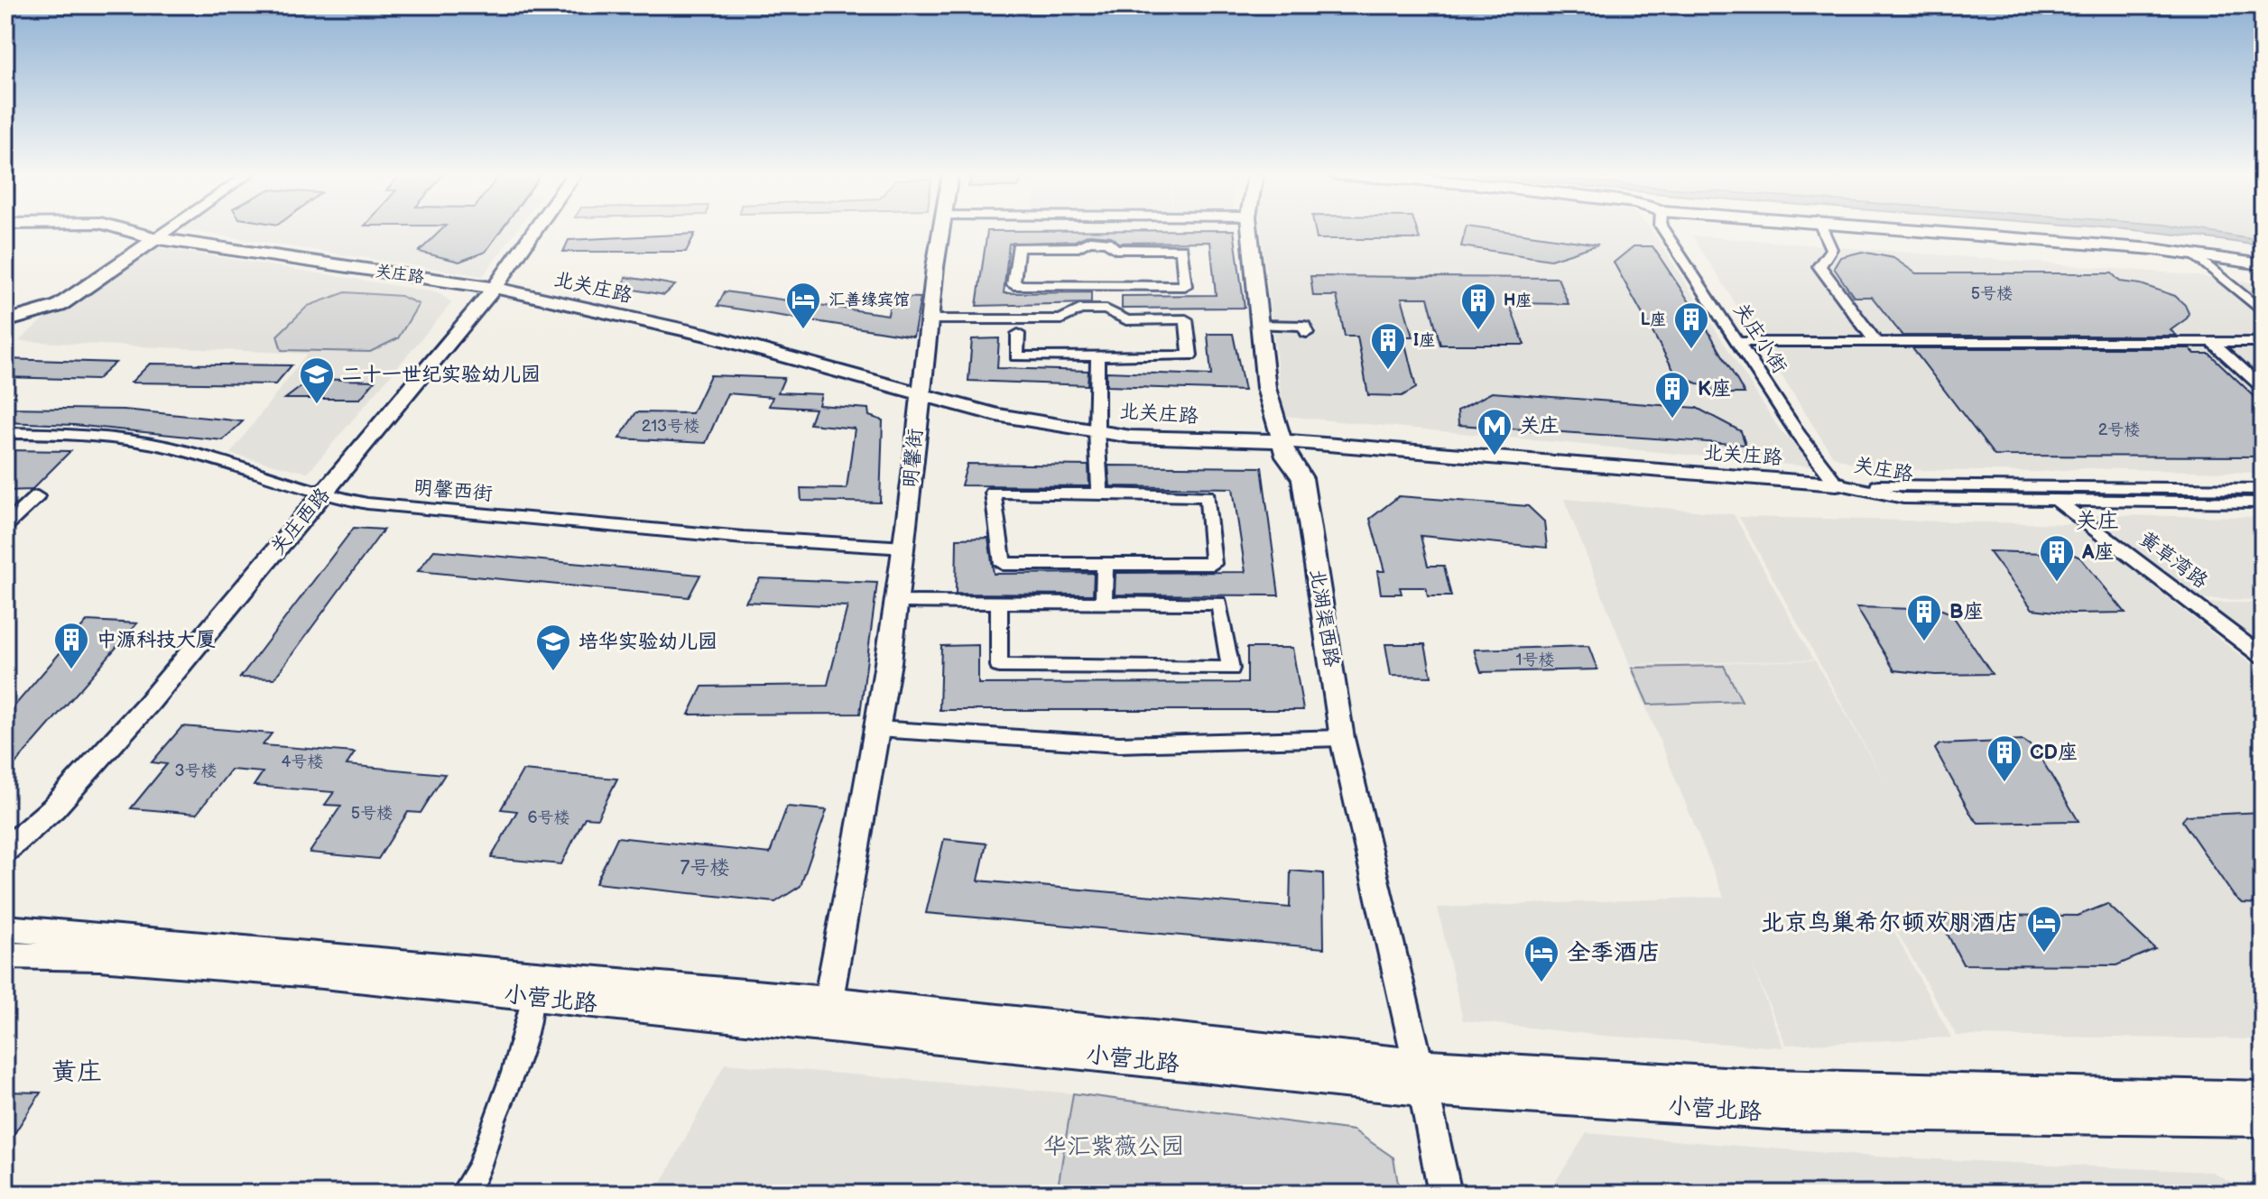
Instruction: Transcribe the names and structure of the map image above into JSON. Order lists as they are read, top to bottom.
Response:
{
  "streets": {
    "street": [
      "关庄路",
      "北关庄路",
      "关庄小街",
      "明馨街",
      "明馨西街",
      "关庄西路",
      "黄草湾路",
      "北湖渠西路",
      "小营北路"
    ]
  },
  "crossings": [
    ["关庄路", "北关庄路"],
    ["关庄路", "关庄小街"],
    ["关庄路", "关庄西路"],
    ["关庄路", "黄草湾路"],
    ["北关庄路", "关庄小街"],
    ["北关庄路", "明馨街"],
    ["北关庄路", "关庄西路"],
    ["北关庄路", "北湖渠西路"],
    ["明馨街", "明馨西街"],
    ["明馨街", "小营北路"],
    ["明馨西街", "关庄西路"],
    ["北湖渠西路", "小营北路"]
  ],
  "districts": ["关庄", "黄庄"],
  "parks": ["华汇紫薇公园"],
  "places": {
    "hotel": ["汇善缘宾馆", "北京鸟巢希尔顿欢朋酒店", "全季酒店"],
    "building": [
      "H座",
      "L座",
      "I座",
      "K座",
      "A座",
      "B座",
      "中源科技大厦",
      "CD座"
    ],
    "school or university": ["二十一世纪实验幼儿园", "培华实验幼儿园"],
    "metro station": ["关庄"]
  },
  "house_numbers": [
    "5号楼",
    "213号楼",
    "2号楼",
    "1号楼",
    "4号楼",
    "3号楼",
    "5号楼",
    "6号楼",
    "7号楼"
  ]
}
